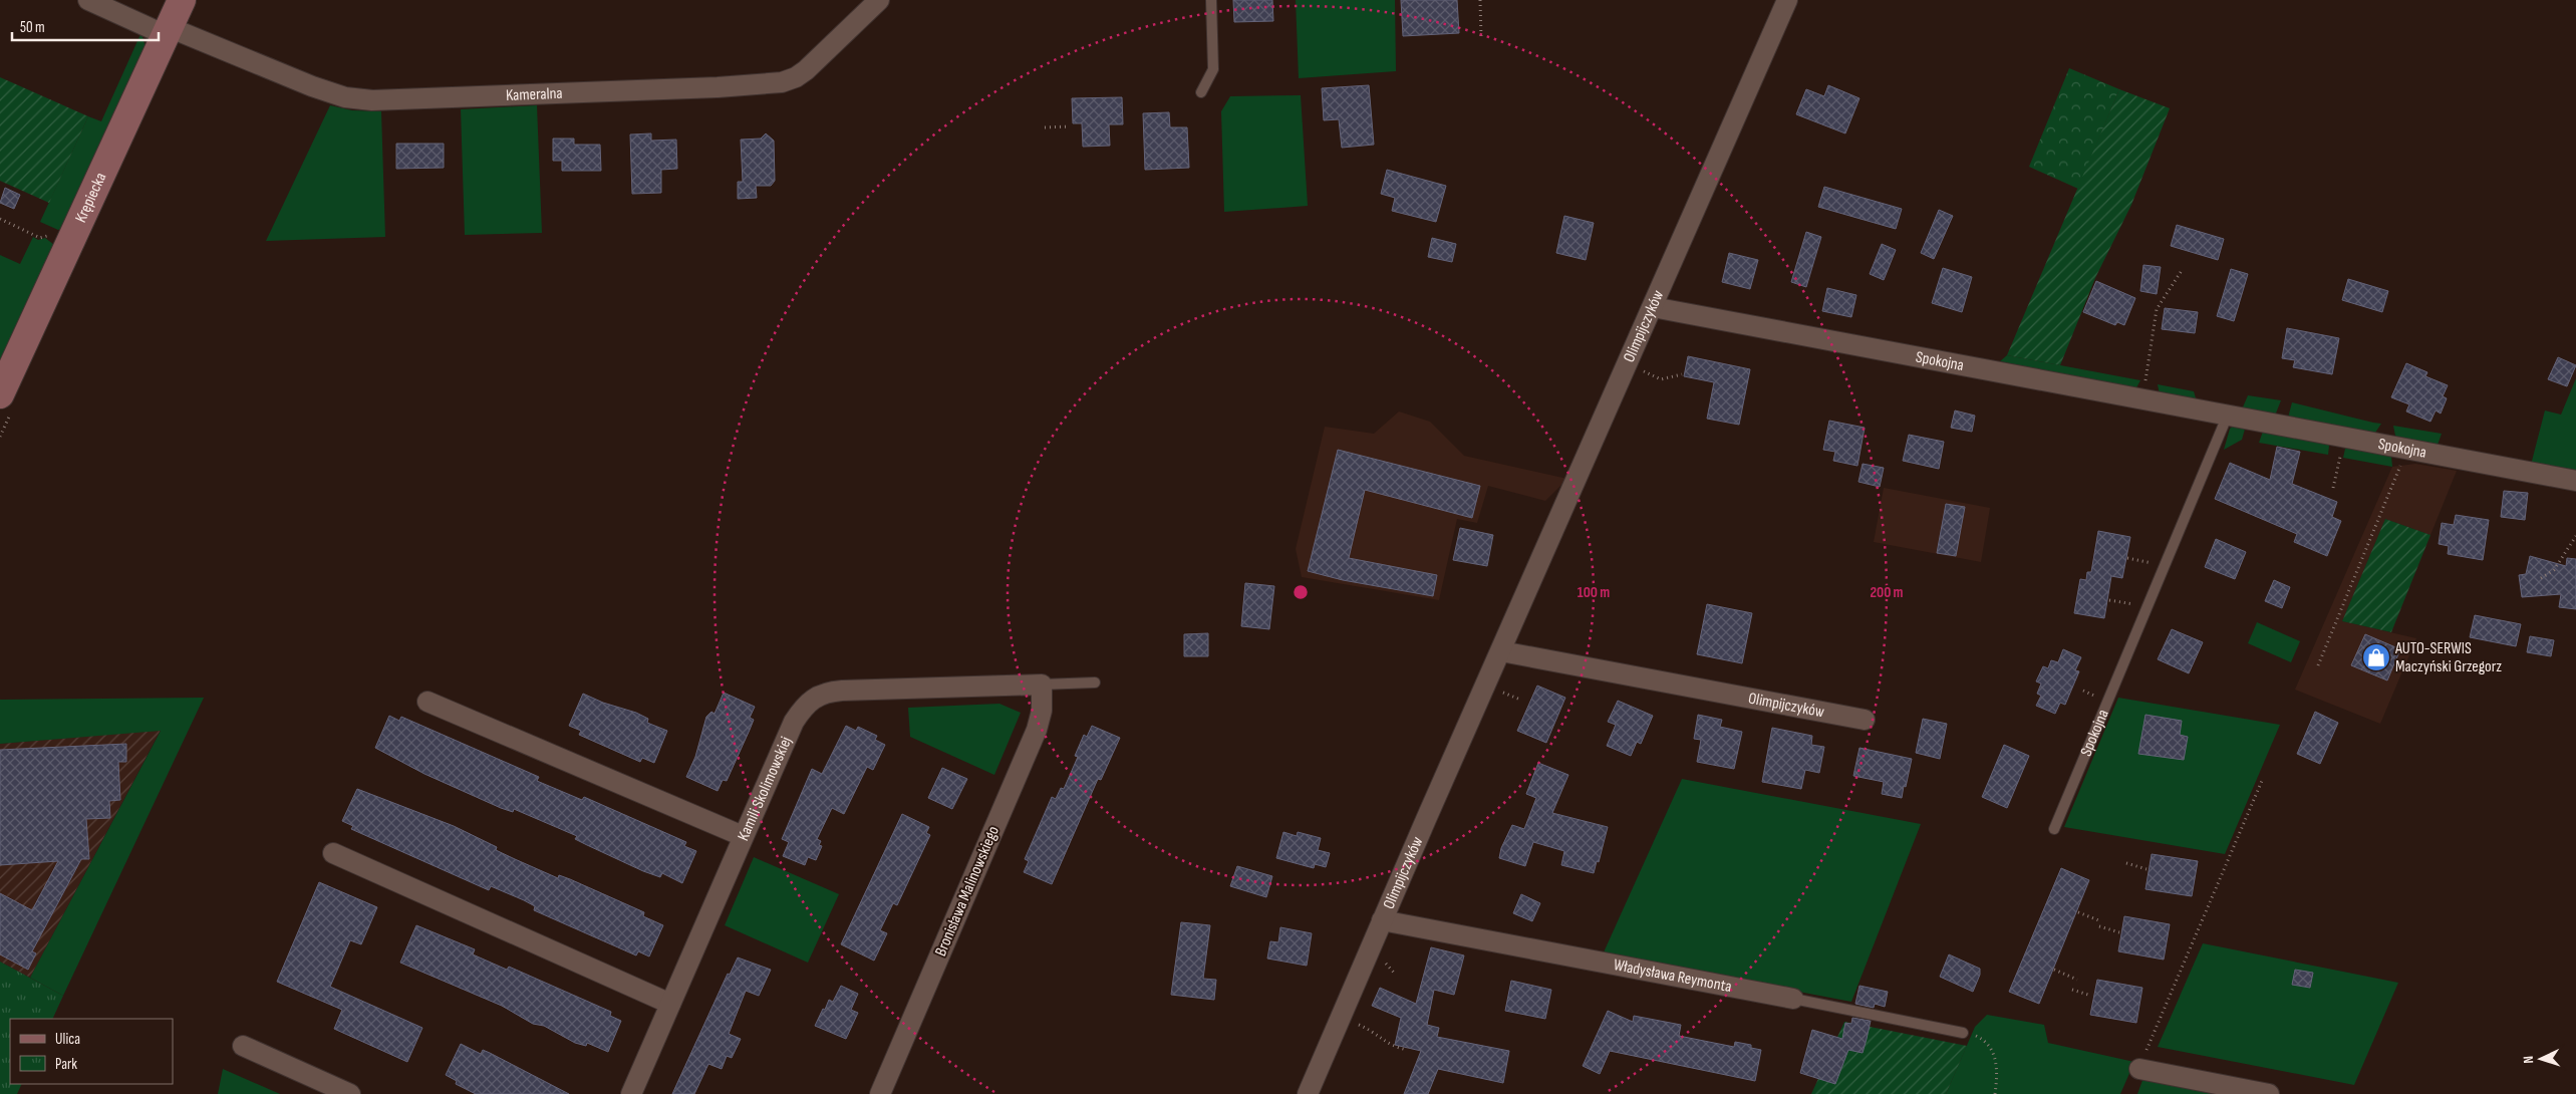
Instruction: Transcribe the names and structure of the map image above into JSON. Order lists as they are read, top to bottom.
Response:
{
  "streets": {
    "street": [
      "Kameralna",
      "Krępiecka",
      "Olimpijczyków",
      "Spokojna",
      "Kamili Skolimowskiej",
      "Bronisława Malinowskiego",
      "Władysława Reymonta"
    ]
  },
  "crossings": [
    ["Kameralna", "Krępiecka"],
    ["Olimpijczyków", "Spokojna"],
    ["Olimpijczyków", "Władysława Reymonta"],
    ["Kamili Skolimowskiej", "Bronisława Malinowskiego"]
  ],
  "places": {
    "shop": ["AUTO-SERWIS Maczyński Grzegorz"]
  },
  "legend": ["Ulica", "Park"],
  "scale_bar": "50 m",
  "north": "left",
  "rings": ["100 m", "200 m"]
}
